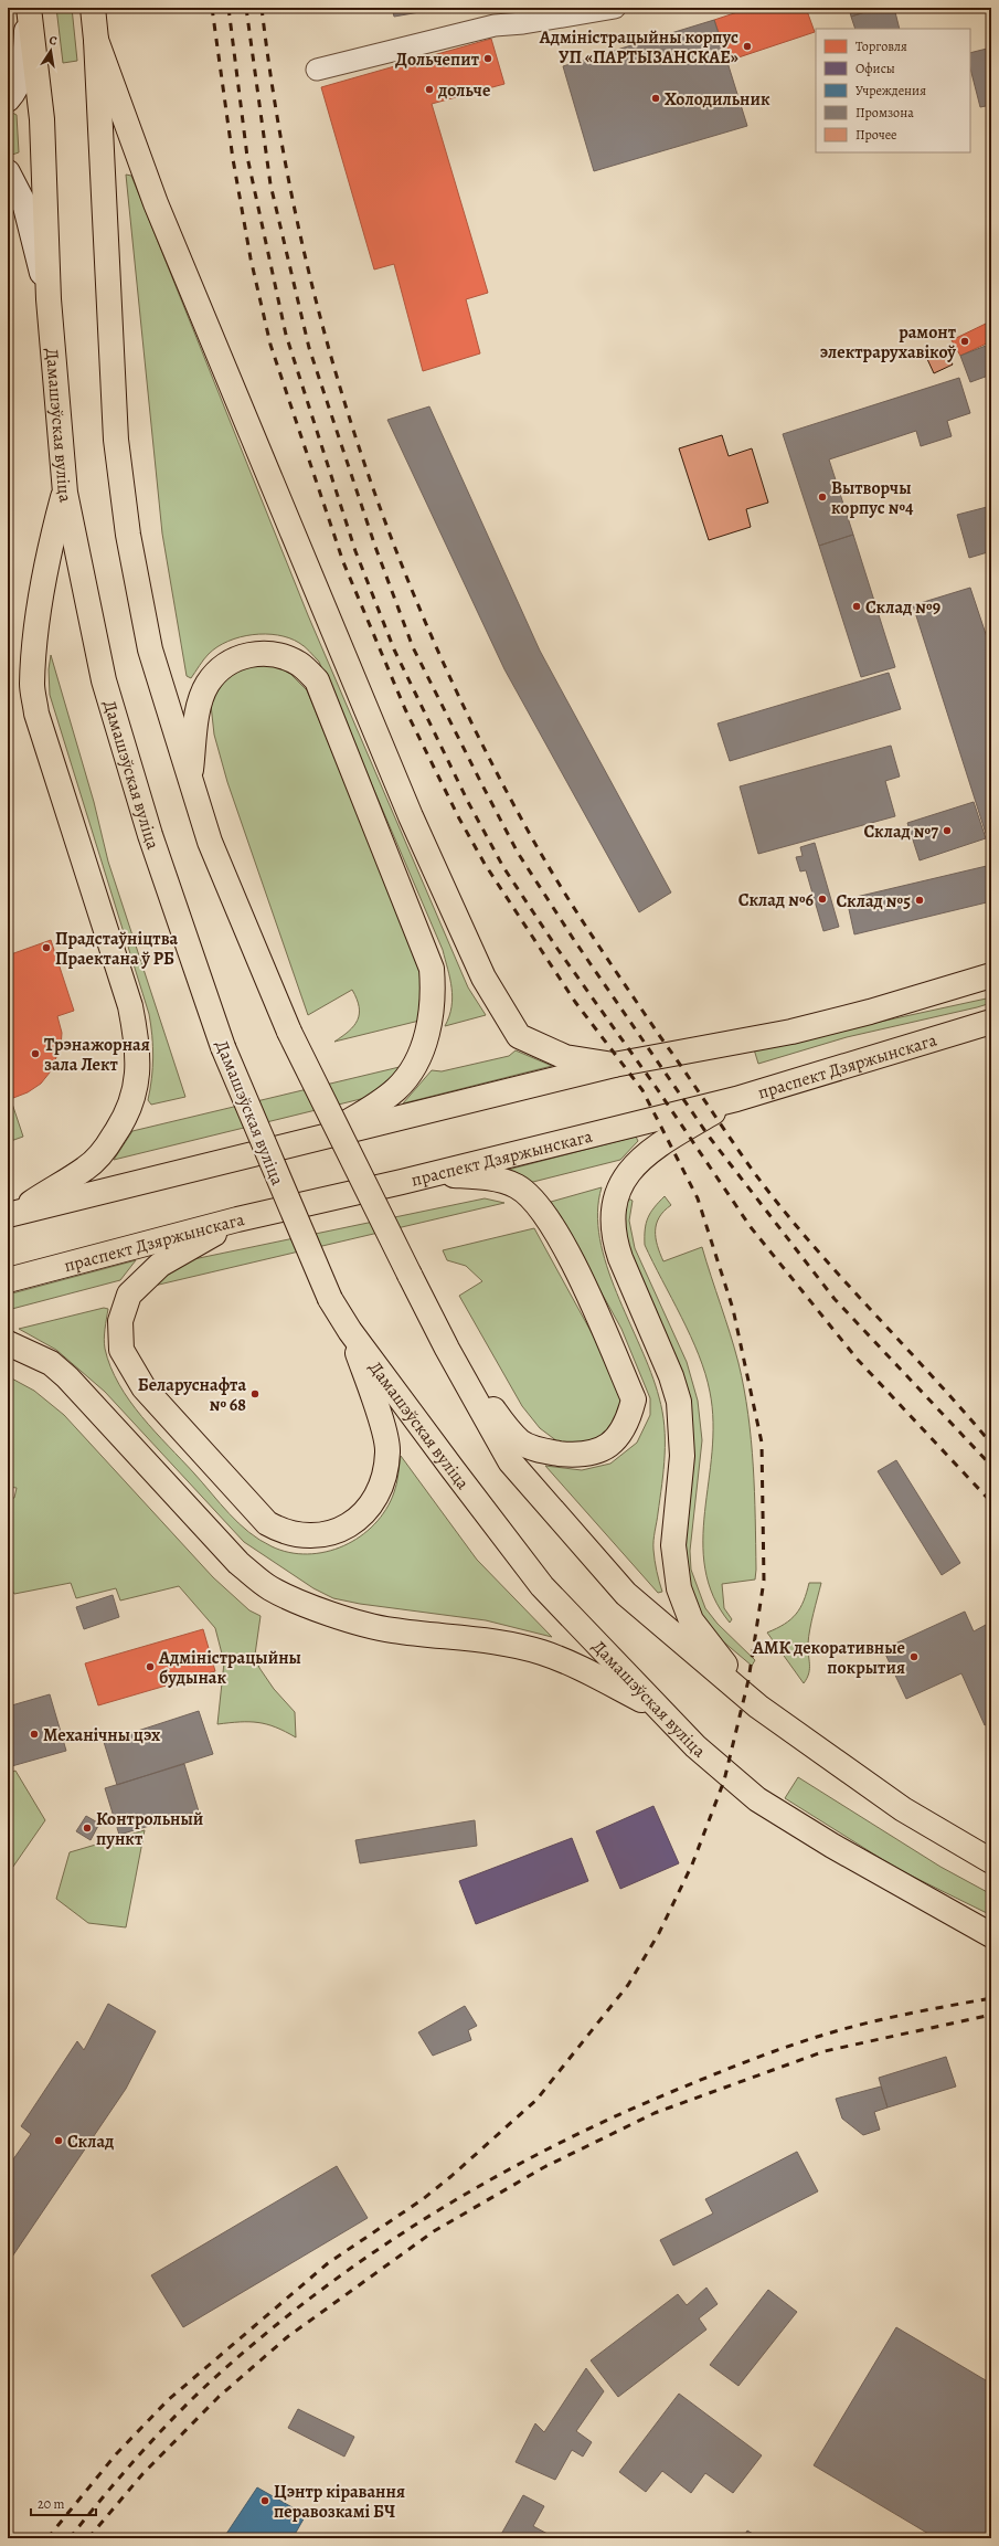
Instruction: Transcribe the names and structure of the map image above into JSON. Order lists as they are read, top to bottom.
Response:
{
  "streets": {
    "main road": ["Дамашэўская вуліца", "праспект Дзяржынскага"]
  },
  "places": [
    "Адміністрацыйны корпус УП «ПАРТЫЗАНСКАЕ»",
    "Дольчепит",
    "дольче",
    "Холодильник",
    "рамонт электрарухавікоў",
    "Вытворчы корпус №4",
    "Склад №9",
    "Склад №7",
    "Склад №6",
    "Склад №5",
    "Прадстаўніцтва Праектана ў РБ",
    "Трэнажорная зала Лект",
    "Беларуснафта № 68",
    "АМК декоративные покрытия",
    "Адміністрацыйны будынак",
    "Механічны цэх",
    "Контрольный пункт",
    "Склад",
    "Цэнтр кіравання перавозкамі БЧ"
  ],
  "legend": [
    "Торговля",
    "Офисы",
    "Учреждения",
    "Промзона",
    "Прочее"
  ],
  "scale_bar": "20 m",
  "north": "top"
}
